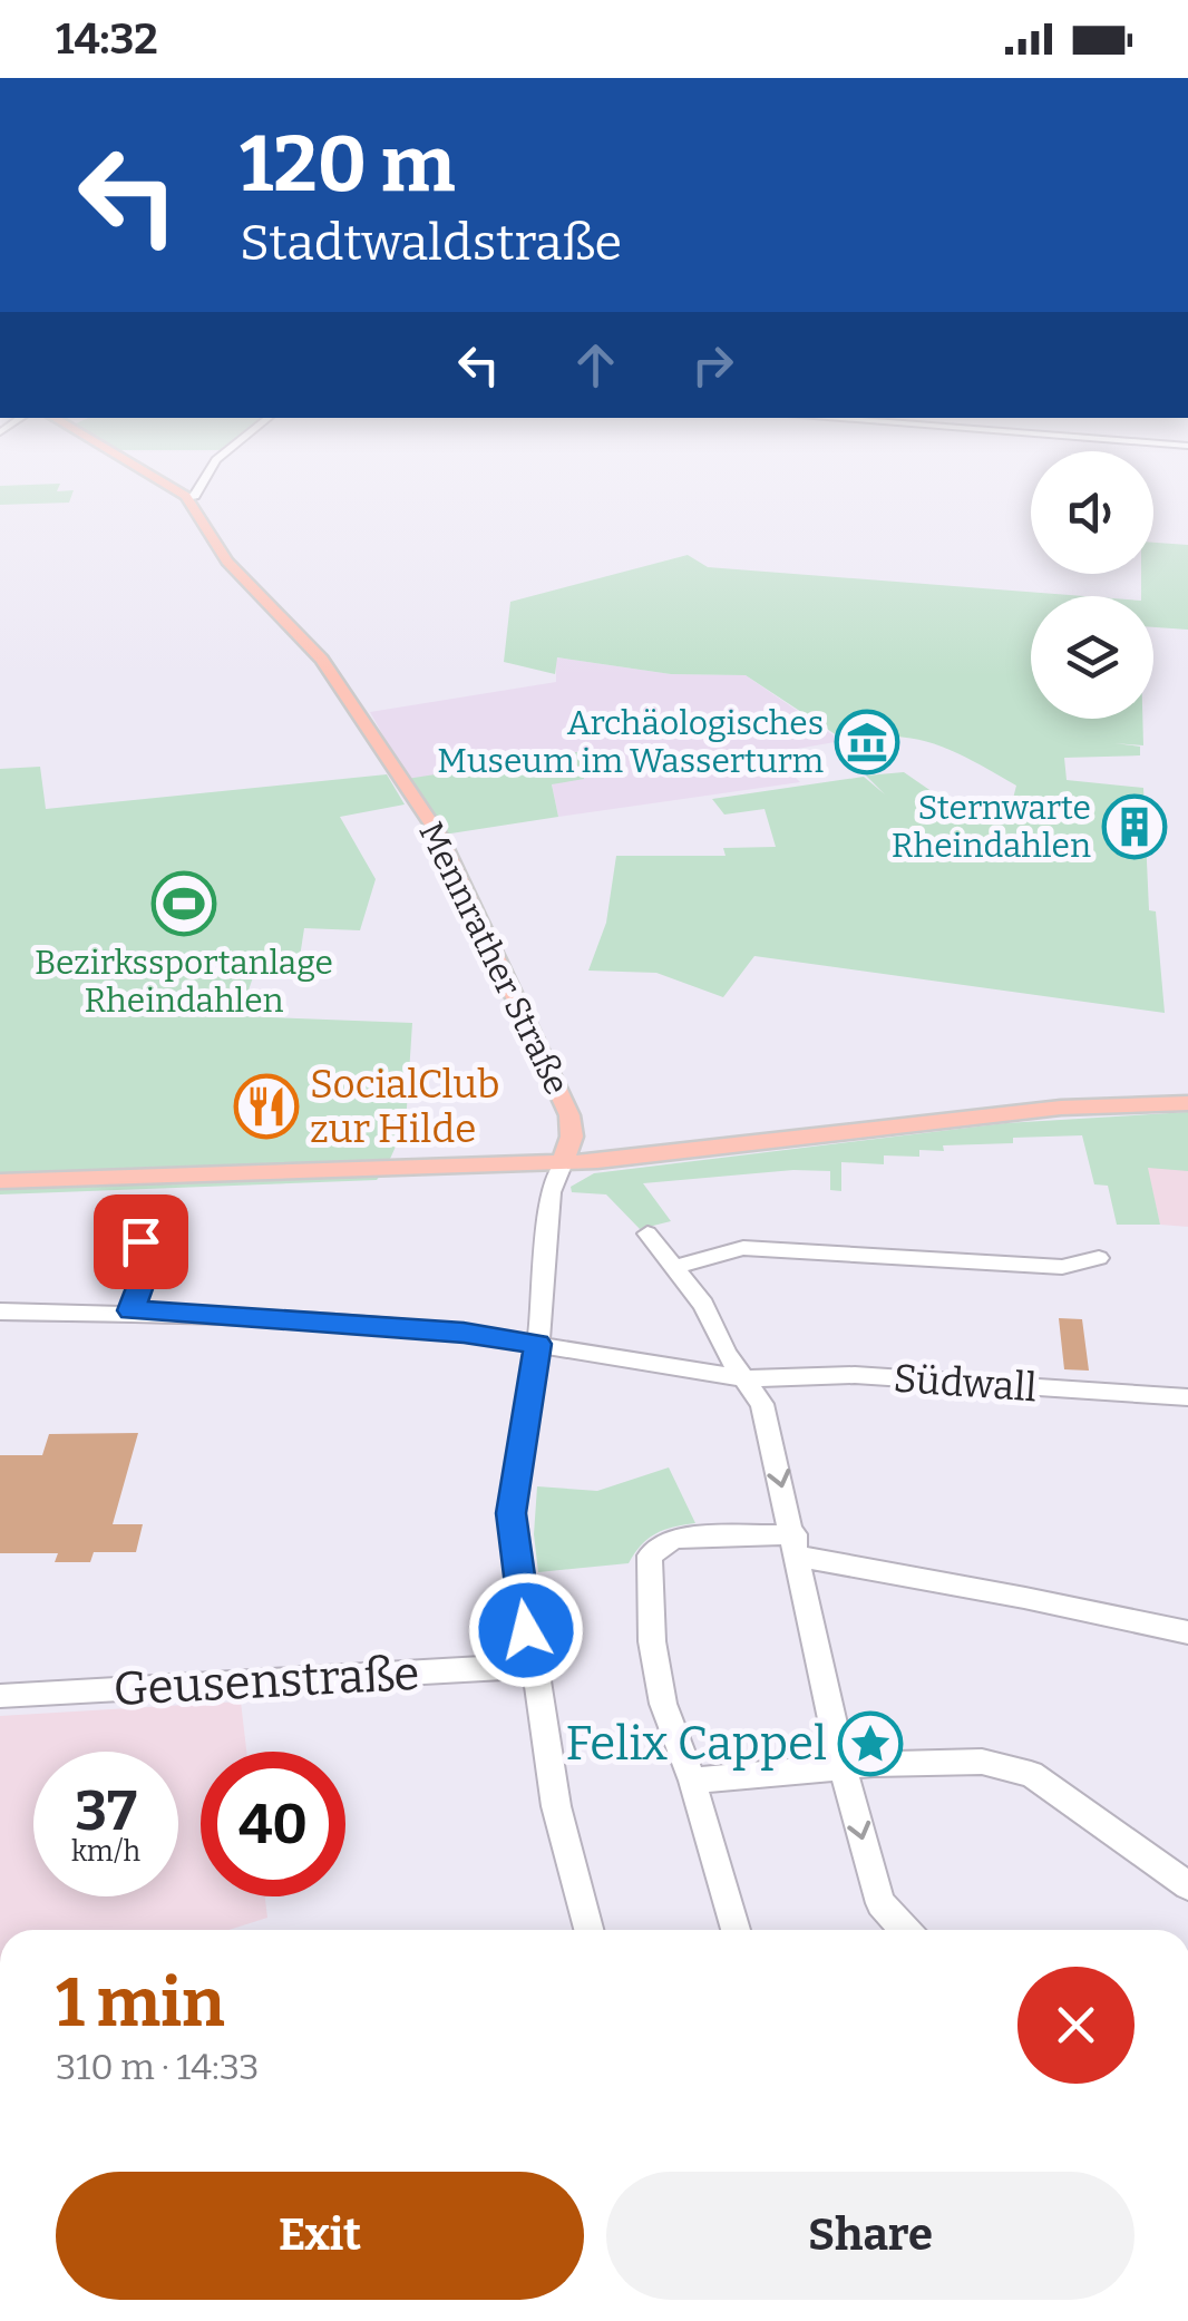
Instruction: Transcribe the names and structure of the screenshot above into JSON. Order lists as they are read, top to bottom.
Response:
{
  "streets": {
    "main road": ["Mennrather Straße"],
    "street": ["Südwall", "Geusenstraße"]
  },
  "places": {
    "museum": ["Archäologisches Museum im Wasserturm"],
    "building": ["Sternwarte Rheindahlen"],
    "sports": ["Bezirkssportanlage Rheindahlen"],
    "restaurant": ["SocialClub zur Hilde"],
    "place": ["Felix Cappel"]
  },
  "page": {
    "status": "14:32",
    "turn": ["120 m", "Stadtwaldstraße"],
    "speed": "37 km/h",
    "limit": "40",
    "heading": ["1 min", "310 m · 14:33"],
    "buttons": ["Exit", "Share"]
  }
}
